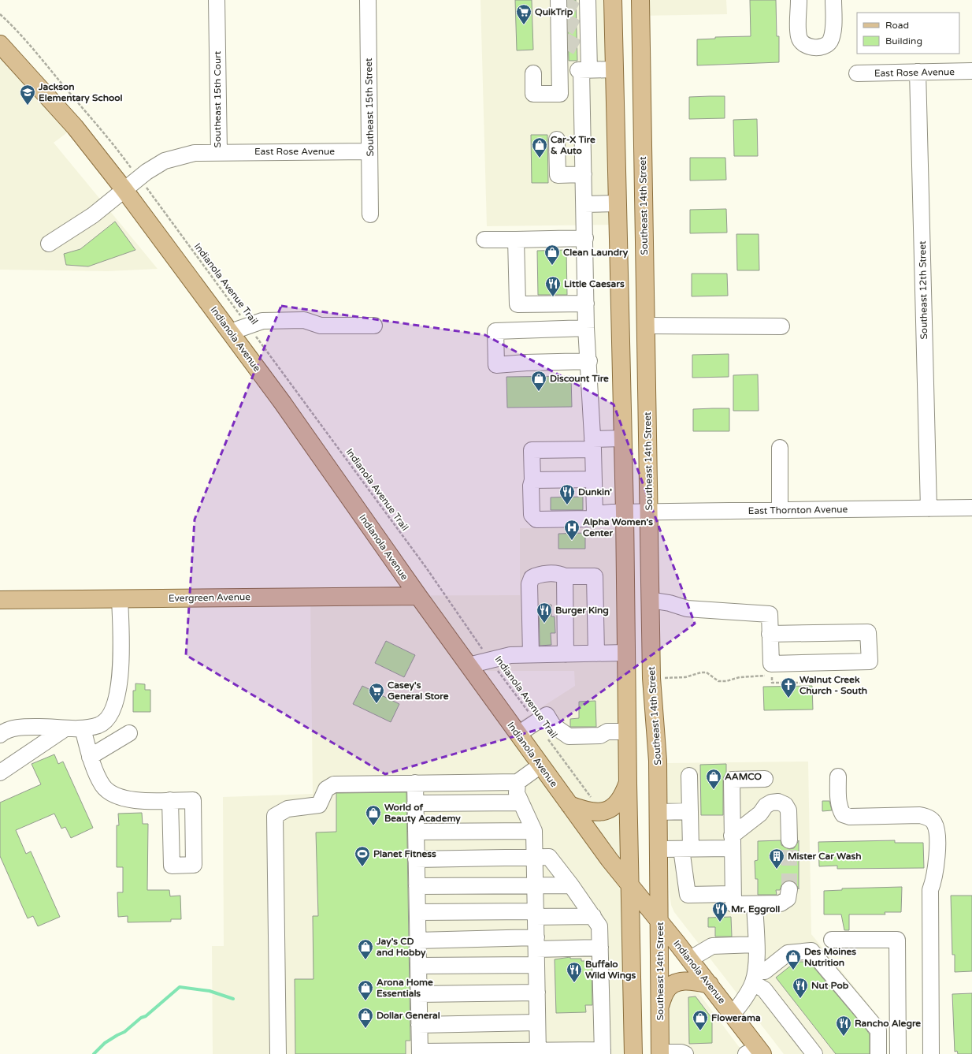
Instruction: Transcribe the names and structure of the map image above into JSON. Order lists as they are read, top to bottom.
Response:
{
  "streets": {
    "main road": ["Southeast 14th Street", "Indianola Avenue", "Evergreen Avenue"],
    "street": [
      "East Rose Avenue",
      "Southeast 15th Court",
      "Southeast 15th Street",
      "Southeast 12th Street",
      "East Thornton Avenue"
    ],
    "path": ["Indianola Avenue Trail"]
  },
  "crossings": [
    ["East Rose Avenue", "Southeast 15th Court"],
    ["East Rose Avenue", "Southeast 15th Street"],
    ["East Rose Avenue", "Southeast 12th Street"],
    ["Southeast 15th Court", "Indianola Avenue"],
    ["Southeast 14th Street", "Indianola Avenue"],
    ["Southeast 14th Street", "East Thornton Avenue"],
    ["Southeast 12th Street", "East Thornton Avenue"],
    ["Indianola Avenue", "Evergreen Avenue"]
  ],
  "places": {
    "supermarket": ["QuikTrip", "Casey's General Store"],
    "school or university": ["Jackson Elementary School"],
    "shop": [
      "Car-X Tire & Auto",
      "Clean Laundry",
      "Discount Tire",
      "AAMCO",
      "World of Beauty Academy",
      "Jay's CD and Hobby",
      "Des Moines Nutrition",
      "Arona Home Essentials",
      "Dollar General",
      "Flowerama"
    ],
    "restaurant": [
      "Little Caesars",
      "Dunkin'",
      "Burger King",
      "Mr. Eggroll",
      "Buffalo Wild Wings",
      "Nut Pob",
      "Rancho Alegre"
    ],
    "hospital": ["Alpha Women's Center"],
    "church": ["Walnut Creek Church - South"],
    "sports": ["Planet Fitness"],
    "building": ["Mister Car Wash"]
  },
  "legend": ["Road", "Building"]
}
